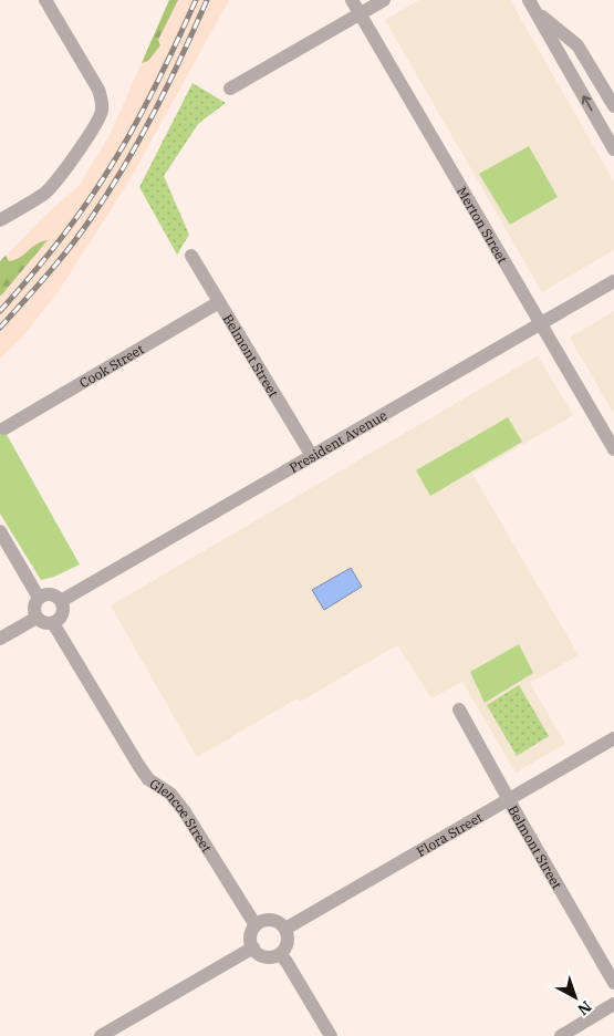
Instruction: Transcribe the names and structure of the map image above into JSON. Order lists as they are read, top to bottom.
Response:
{
  "streets": {
    "street": [
      "Merton Street",
      "Belmont Street",
      "Cook Street",
      "President Avenue",
      "Glencoe Street",
      "Flora Street"
    ]
  },
  "crossings": [
    ["Merton Street", "President Avenue"],
    ["Belmont Street", "Cook Street"],
    ["Belmont Street", "President Avenue"],
    ["Belmont Street", "Flora Street"],
    ["President Avenue", "Glencoe Street"],
    ["Glencoe Street", "Flora Street"]
  ],
  "north": "bottom right"
}
